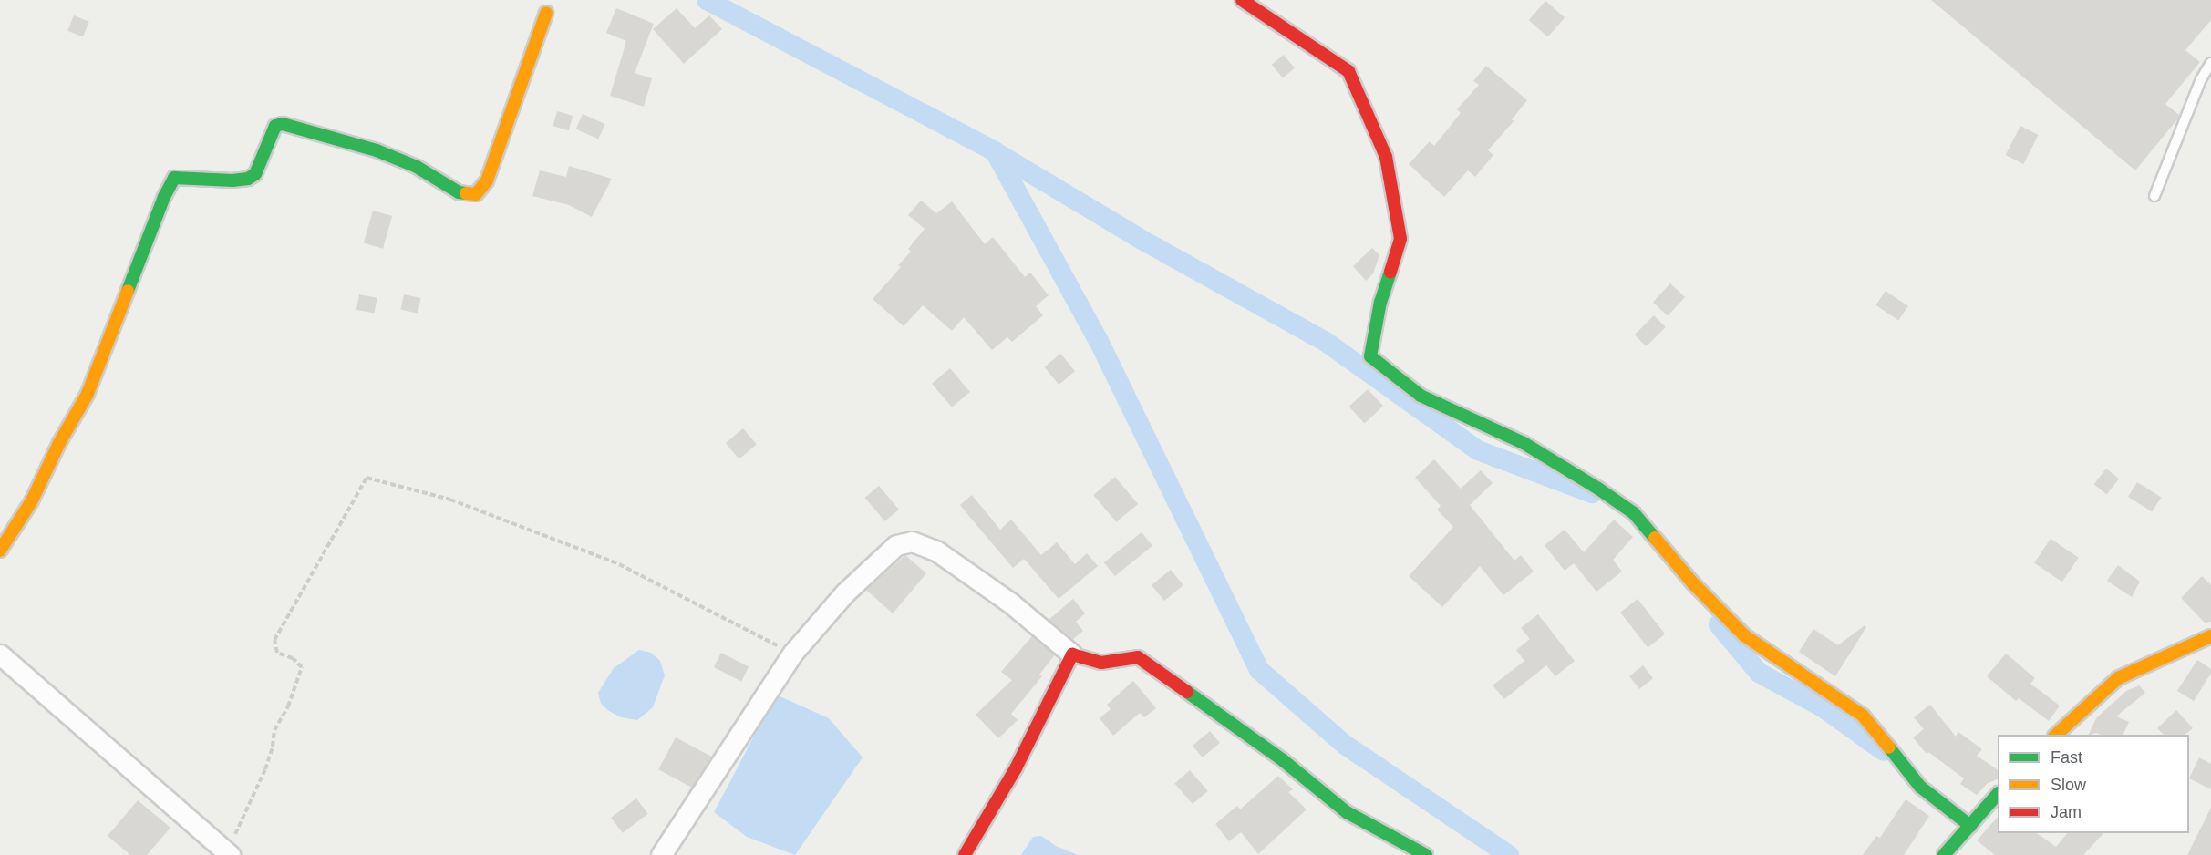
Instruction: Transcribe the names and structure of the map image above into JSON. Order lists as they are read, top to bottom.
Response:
{
  "legend": ["Fast", "Slow", "Jam"]
}
